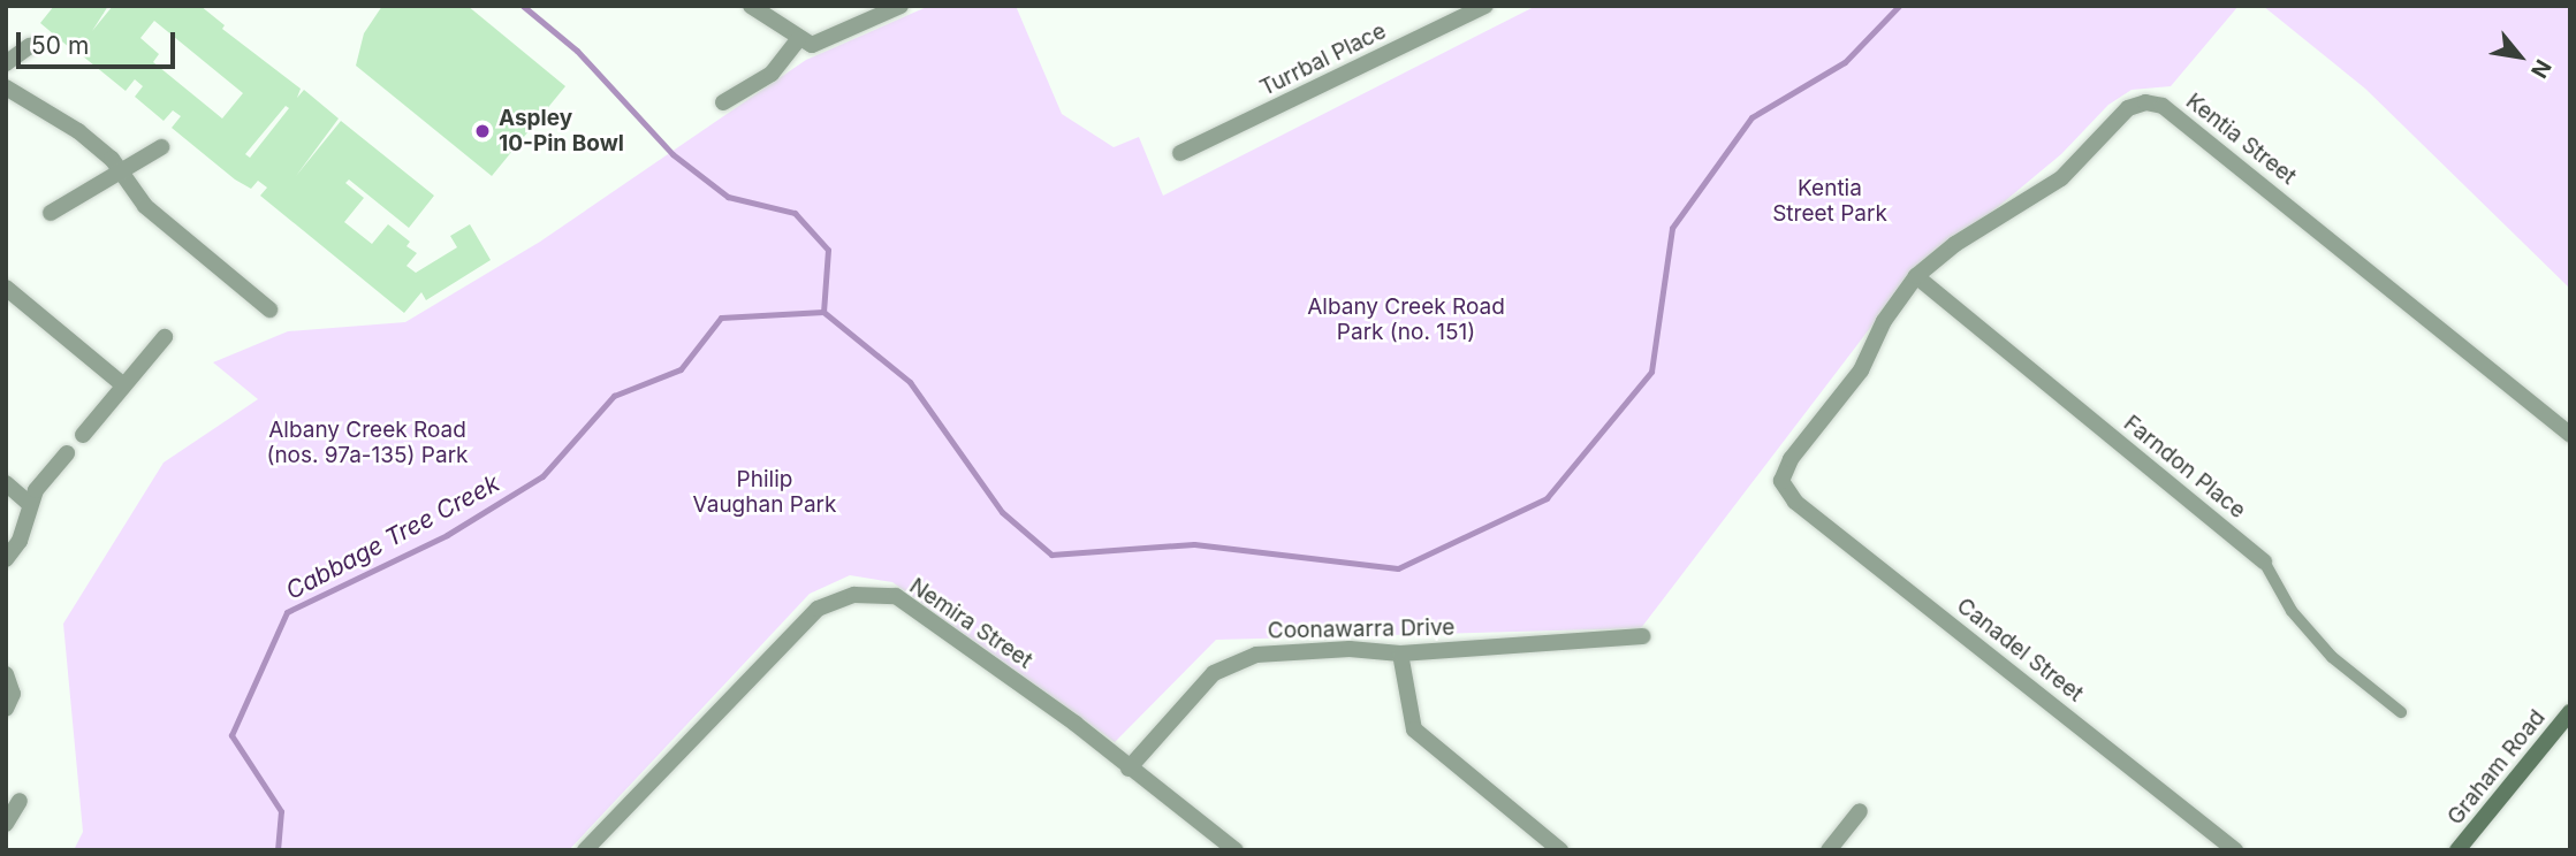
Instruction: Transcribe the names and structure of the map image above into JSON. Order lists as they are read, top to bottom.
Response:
{
  "streets": {
    "street": [
      "Turrbal Place",
      "Kentia Street",
      "Farndon Place",
      "Nemira Street",
      "Coonawarra Drive",
      "Canadel Street",
      "Graham Road"
    ]
  },
  "crossings": [
    ["Kentia Street", "Farndon Place"],
    ["Kentia Street", "Canadel Street"],
    ["Nemira Street", "Coonawarra Drive"]
  ],
  "water": ["Cabbage Tree Creek"],
  "parks": [
    "Kentia Street Park",
    "Albany Creek Road Park (no. 151)",
    "Albany Creek Road (nos. 97a-135) Park",
    "Philip Vaughan Park"
  ],
  "places": ["Aspley 10-Pin Bowl"],
  "scale_bar": "50 m",
  "north": "bottom right"
}
